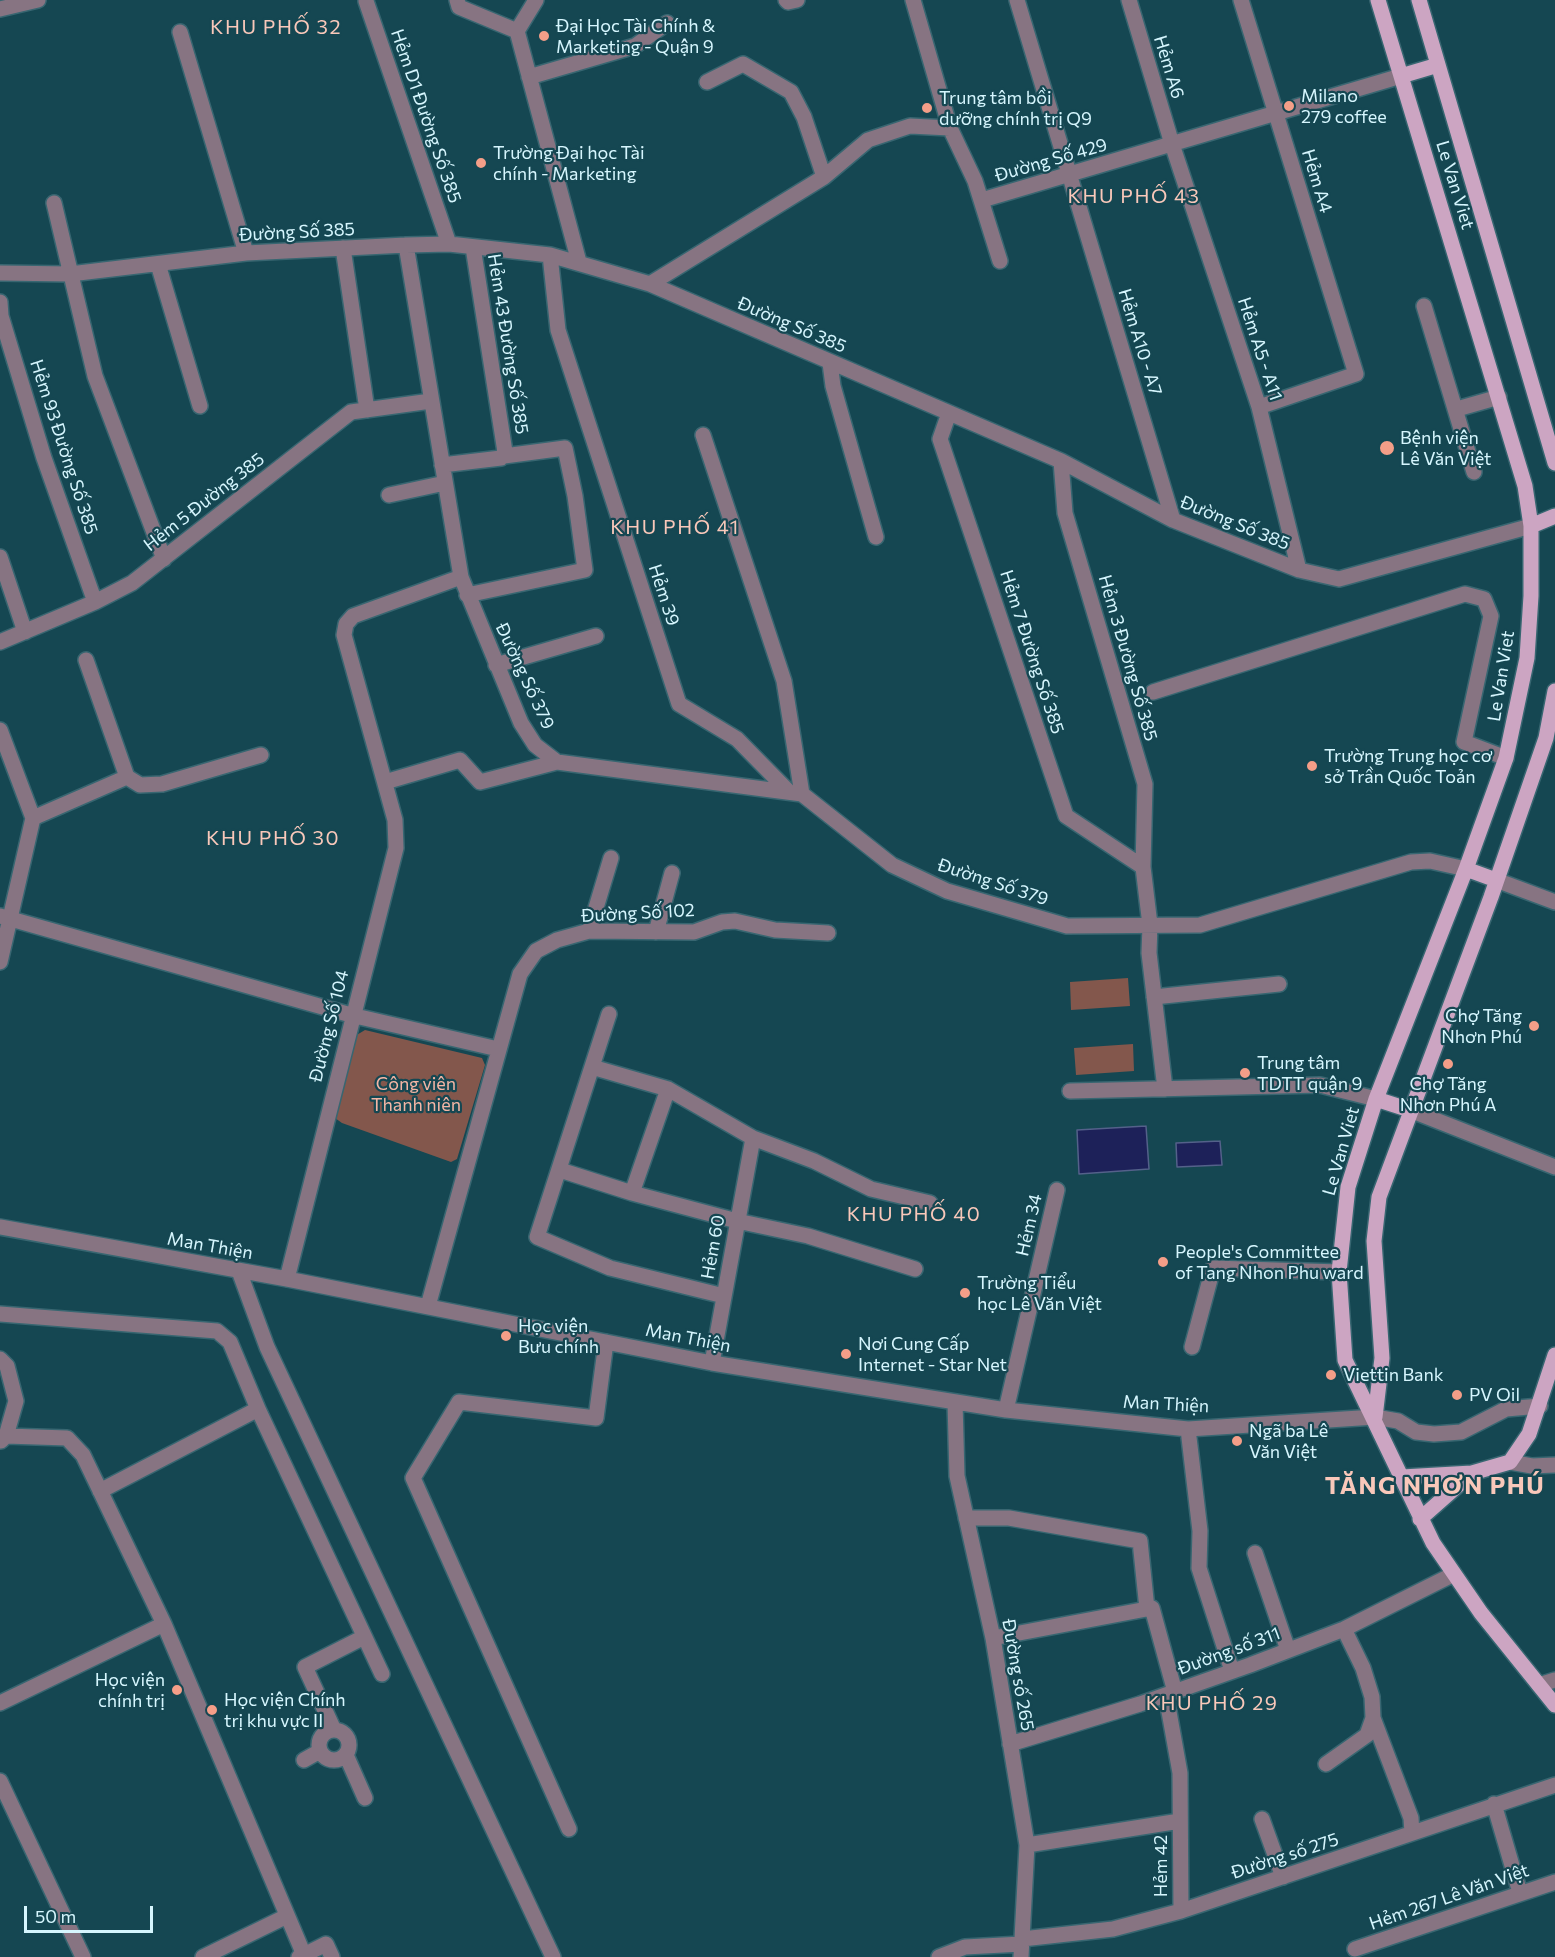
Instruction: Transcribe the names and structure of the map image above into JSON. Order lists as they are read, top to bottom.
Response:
{
  "streets": {
    "main road": ["Le Van Viet"],
    "street": [
      "Hẻm A6",
      "Hẻm D1 Đường Số 385",
      "Đường Số 429",
      "Hẻm A4",
      "Đường Số 385",
      "Hẻm A10 - A7",
      "Hẻm 43 Đường Số 385",
      "Hẻm A5 - A11",
      "Hẻm 93 Đường Số 385",
      "Hẻm 5 Đường 385",
      "Hẻm 39",
      "Hẻm 7 Đường Số 385",
      "Hẻm 3 Đường Số 385",
      "Đường Số 379",
      "Đường Số 102",
      "Đường Số 104",
      "Hẻm 34",
      "Man Thiện",
      "Hẻm 60",
      "Đường số 311",
      "Đường số 265",
      "Đường số 275",
      "Hẻm 42",
      "Hẻm 267 Lê Văn Việt"
    ]
  },
  "crossings": [
    ["Hẻm A6", "Đường Số 429"],
    ["Hẻm A6", "Hẻm A5 - A11"],
    ["Hẻm D1 Đường Số 385", "Đường Số 385"],
    ["Đường Số 429", "Hẻm A4"],
    ["Đường Số 429", "Le Van Viet"],
    ["Đường Số 429", "Hẻm A10 - A7"],
    ["Đường Số 429", "Hẻm A5 - A11"],
    ["Hẻm A4", "Hẻm A5 - A11"],
    ["Le Van Viet", "Đường Số 385"],
    ["Le Van Viet", "Đường Số 379"],
    ["Le Van Viet", "Man Thiện"],
    ["Le Van Viet", "Đường số 311"],
    ["Đường Số 385", "Hẻm A10 - A7"],
    ["Đường Số 385", "Hẻm 43 Đường Số 385"],
    ["Đường Số 385", "Hẻm A5 - A11"],
    ["Đường Số 385", "Hẻm 39"],
    ["Đường Số 385", "Hẻm 7 Đường Số 385"],
    ["Đường Số 385", "Hẻm 3 Đường Số 385"],
    ["Đường Số 385", "Đường Số 379"],
    ["Hẻm 43 Đường Số 385", "Đường Số 379"],
    ["Hẻm 93 Đường Số 385", "Hẻm 5 Đường 385"],
    ["Hẻm 5 Đường 385", "Đường Số 379"],
    ["Hẻm 39", "Đường Số 379"],
    ["Hẻm 7 Đường Số 385", "Hẻm 3 Đường Số 385"],
    ["Hẻm 3 Đường Số 385", "Đường Số 379"],
    ["Đường Số 102", "Man Thiện"],
    ["Đường Số 104", "Man Thiện"],
    ["Hẻm 34", "Man Thiện"],
    ["Man Thiện", "Hẻm 60"],
    ["Man Thiện", "Đường số 265"],
    ["Đường số 311", "Đường số 265"],
    ["Đường số 311", "Hẻm 42"],
    ["Đường số 265", "Đường số 275"],
    ["Đường số 265", "Hẻm 42"],
    ["Đường số 275", "Hẻm 42"]
  ],
  "districts": [
    "KHU PHỐ 32",
    "KHU PHỐ 43",
    "KHU PHỐ 41",
    "KHU PHỐ 30",
    "KHU PHỐ 40",
    "TĂNG NHƠN PHÚ",
    "KHU PHỐ 29"
  ],
  "parks": ["Công viên Thanh niên"],
  "places": [
    "Đại Học Tài Chính & Marketing - Quận 9",
    "Milano 279 coffee",
    "Trung tâm bồi dưỡng chính trị Q9",
    "Trường Đại học Tài chính - Marketing",
    "Bệnh viện Lê Văn Việt",
    "Trường Trung học cơ sở Trần Quốc Toản",
    "Chợ Tăng Nhơn Phú",
    "Chợ Tăng Nhơn Phú A",
    "Trung tâm TDTT quận 9",
    "People's Committee of Tang Nhon Phu ward",
    "Trường Tiểu học Lê Văn Việt",
    "Học viện Bưu chính",
    "Nơi Cung Cấp Internet - Star Net",
    "Viettin Bank",
    "PV Oil",
    "Ngã ba Lê Văn Việt",
    "Học viện chính trị",
    "Học viện Chính trị khu vực II"
  ],
  "scale_bar": "50 m"
}
